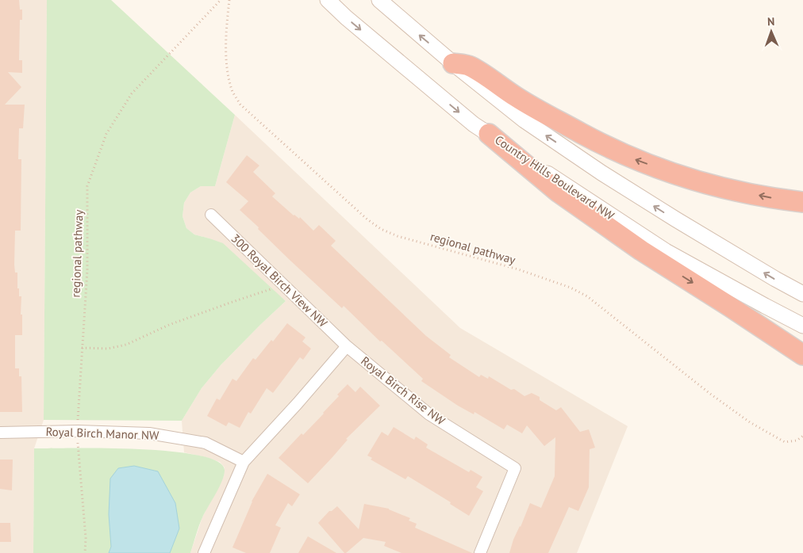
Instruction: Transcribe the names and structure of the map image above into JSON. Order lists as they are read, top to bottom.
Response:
{
  "streets": {
    "main road": ["Country Hills Boulevard NW"],
    "street": ["300 Royal Birch View NW", "Royal Birch Rise NW", "Royal Birch Manor NW"],
    "path": ["regional pathway"]
  },
  "crossings": [
    ["regional pathway", "Royal Birch Manor NW"],
    ["300 Royal Birch View NW", "Royal Birch Rise NW"]
  ],
  "north": "top"
}
